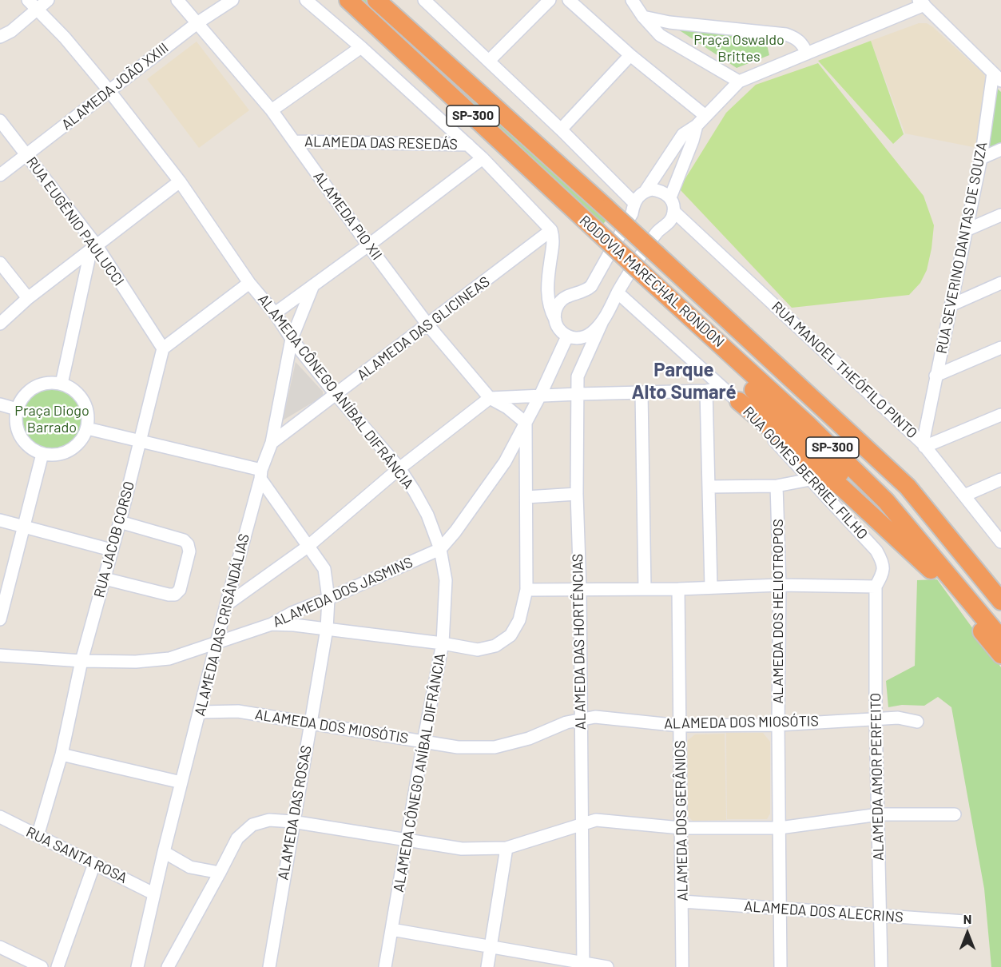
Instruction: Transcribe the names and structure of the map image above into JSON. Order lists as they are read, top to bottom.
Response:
{
  "streets": {
    "highway": ["SP-300", "RODOVIA MARECHAL RONDON"],
    "street": [
      "ALAMEDA JOÃO XXIII",
      "ALAMEDA DAS RESEDÁS",
      "ALAMEDA PIO XII",
      "RUA EUGÊNIO PAULUCCI",
      "RUA SEVERINO DANTAS DE SOUZA",
      "ALAMEDA DAS GLICINEAS",
      "RUA MANOEL THEÓFILO PINTO",
      "ALAMEDA CÔNEGO ANÍBAL DIFRÂNCIA",
      "RUA GOMES BERRIEL FILHO",
      "RUA JACOB CORSO",
      "ALAMEDA DOS JASMINS",
      "ALAMEDA DOS HELIOTROPOS",
      "ALAMEDA DAS CRISÂNDÁLIAS",
      "ALAMEDA DAS HORTÊNCIAS",
      "ALAMEDA DOS MIOSÓTIS",
      "ALAMEDA AMOR PERFEITO",
      "ALAMEDA DAS ROSAS",
      "ALAMEDA DOS GERÂNIOS",
      "RUA SANTA ROSA",
      "ALAMEDA DOS ALECRINS"
    ]
  },
  "crossings": [
    ["ALAMEDA JOÃO XXIII", "ALAMEDA PIO XII"],
    ["ALAMEDA JOÃO XXIII", "RUA EUGÊNIO PAULUCCI"],
    ["ALAMEDA JOÃO XXIII", "ALAMEDA CÔNEGO ANÍBAL DIFRÂNCIA"],
    ["ALAMEDA DAS RESEDÁS", "ALAMEDA PIO XII"],
    ["ALAMEDA PIO XII", "ALAMEDA DAS GLICINEAS"],
    ["ALAMEDA PIO XII", "ALAMEDA DOS JASMINS"],
    ["RUA EUGÊNIO PAULUCCI", "RUA JACOB CORSO"],
    ["RUA SEVERINO DANTAS DE SOUZA", "RUA MANOEL THEÓFILO PINTO"],
    ["ALAMEDA DAS GLICINEAS", "ALAMEDA CÔNEGO ANÍBAL DIFRÂNCIA"],
    ["ALAMEDA DAS GLICINEAS", "ALAMEDA DAS CRISÂNDÁLIAS"],
    ["ALAMEDA CÔNEGO ANÍBAL DIFRÂNCIA", "ALAMEDA DOS JASMINS"],
    ["ALAMEDA CÔNEGO ANÍBAL DIFRÂNCIA", "ALAMEDA DAS CRISÂNDÁLIAS"],
    ["ALAMEDA CÔNEGO ANÍBAL DIFRÂNCIA", "ALAMEDA DOS MIOSÓTIS"],
    ["RUA GOMES BERRIEL FILHO", "ALAMEDA AMOR PERFEITO"],
    ["RUA JACOB CORSO", "ALAMEDA DOS JASMINS"],
    ["RUA JACOB CORSO", "RUA SANTA ROSA"],
    ["ALAMEDA DOS JASMINS", "ALAMEDA DAS CRISÂNDÁLIAS"],
    ["ALAMEDA DOS JASMINS", "ALAMEDA DAS ROSAS"],
    ["ALAMEDA DOS HELIOTROPOS", "ALAMEDA DOS MIOSÓTIS"],
    ["ALAMEDA DOS HELIOTROPOS", "ALAMEDA DOS ALECRINS"],
    ["ALAMEDA DAS CRISÂNDÁLIAS", "ALAMEDA DOS MIOSÓTIS"],
    ["ALAMEDA DAS CRISÂNDÁLIAS", "ALAMEDA DAS ROSAS"],
    ["ALAMEDA DAS CRISÂNDÁLIAS", "RUA SANTA ROSA"],
    ["ALAMEDA DAS HORTÊNCIAS", "ALAMEDA DOS MIOSÓTIS"],
    ["ALAMEDA DOS MIOSÓTIS", "ALAMEDA AMOR PERFEITO"],
    ["ALAMEDA DOS MIOSÓTIS", "ALAMEDA DAS ROSAS"],
    ["ALAMEDA DOS MIOSÓTIS", "ALAMEDA DOS GERÂNIOS"],
    ["ALAMEDA AMOR PERFEITO", "ALAMEDA DOS ALECRINS"],
    ["ALAMEDA DOS GERÂNIOS", "ALAMEDA DOS ALECRINS"]
  ],
  "districts": ["Parque Alto Sumaré"],
  "parks": ["Praça Oswaldo Brittes", "Praça Diogo Barrado"],
  "north": "top"
}
